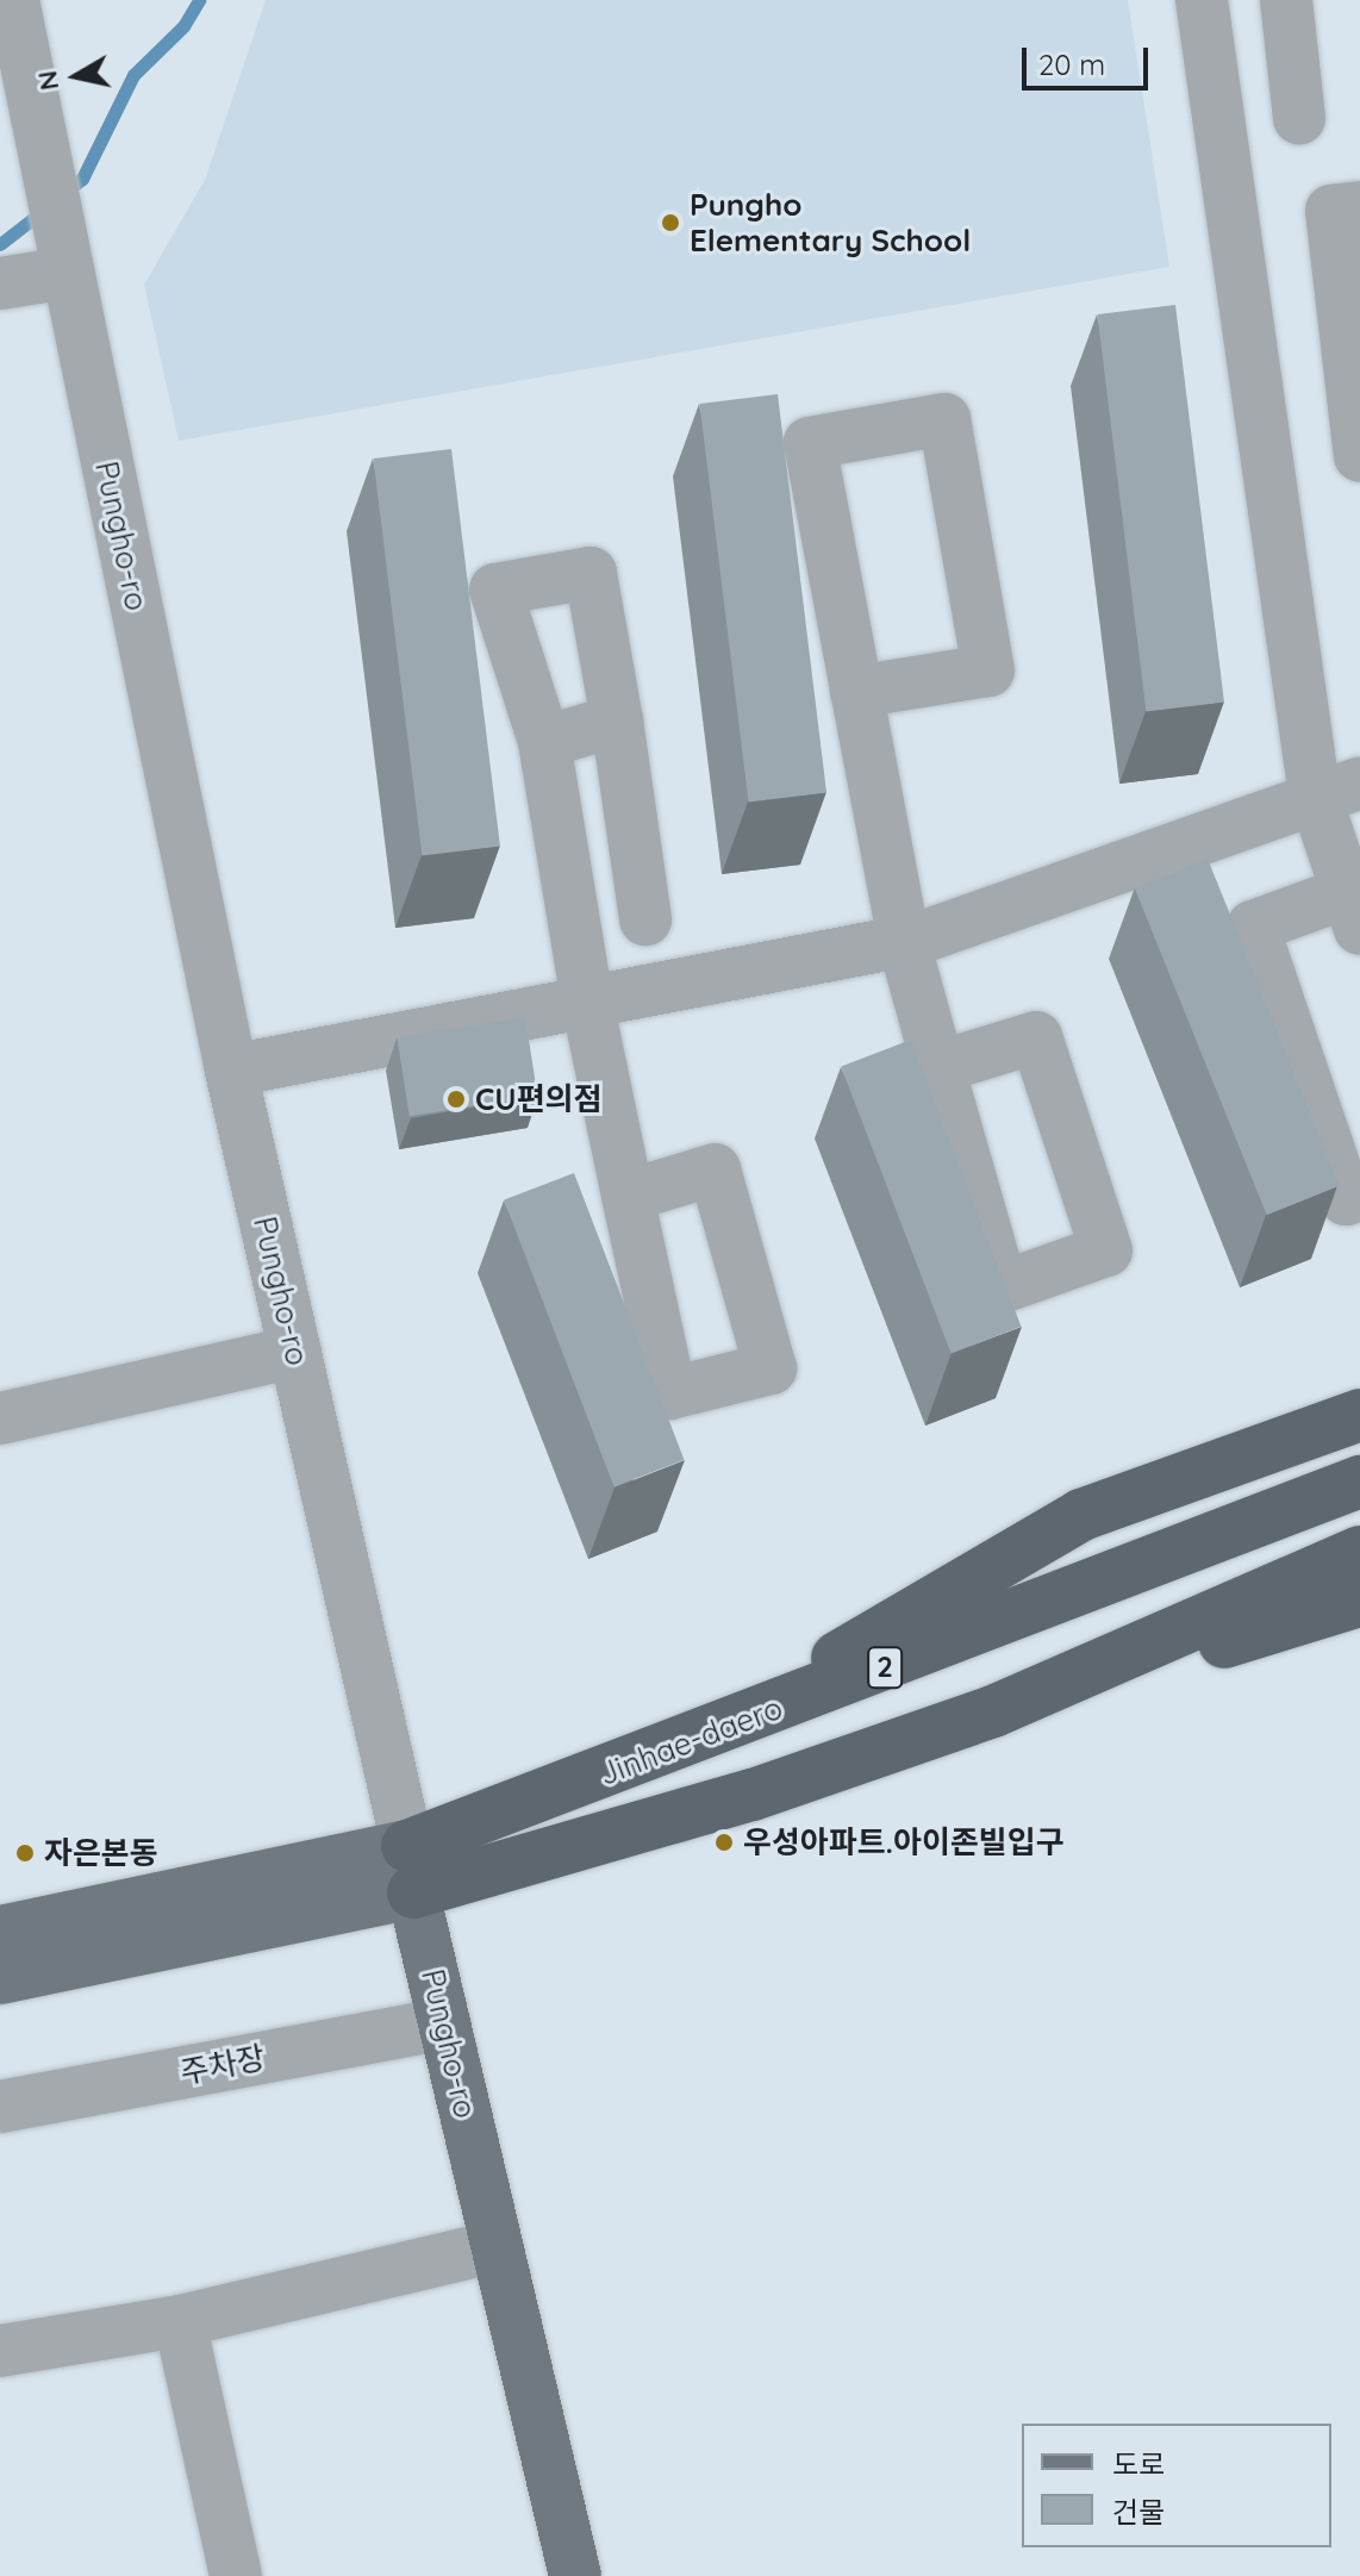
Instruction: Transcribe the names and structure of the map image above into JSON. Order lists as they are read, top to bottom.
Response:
{
  "streets": {
    "highway": ["2", "Jinhae-daero"],
    "main road": ["Pungho-ro"],
    "street": ["주차장"]
  },
  "crossings": [
    ["Pungho-ro", "Jinhae-daero"],
    ["Pungho-ro", "주차장"]
  ],
  "places": [
    "Pungho Elementary School",
    "CU편의점",
    "우성아파트.아이존빌입구",
    "자은본동"
  ],
  "legend": ["도로", "건물"],
  "scale_bar": "20 m",
  "north": "left"
}
